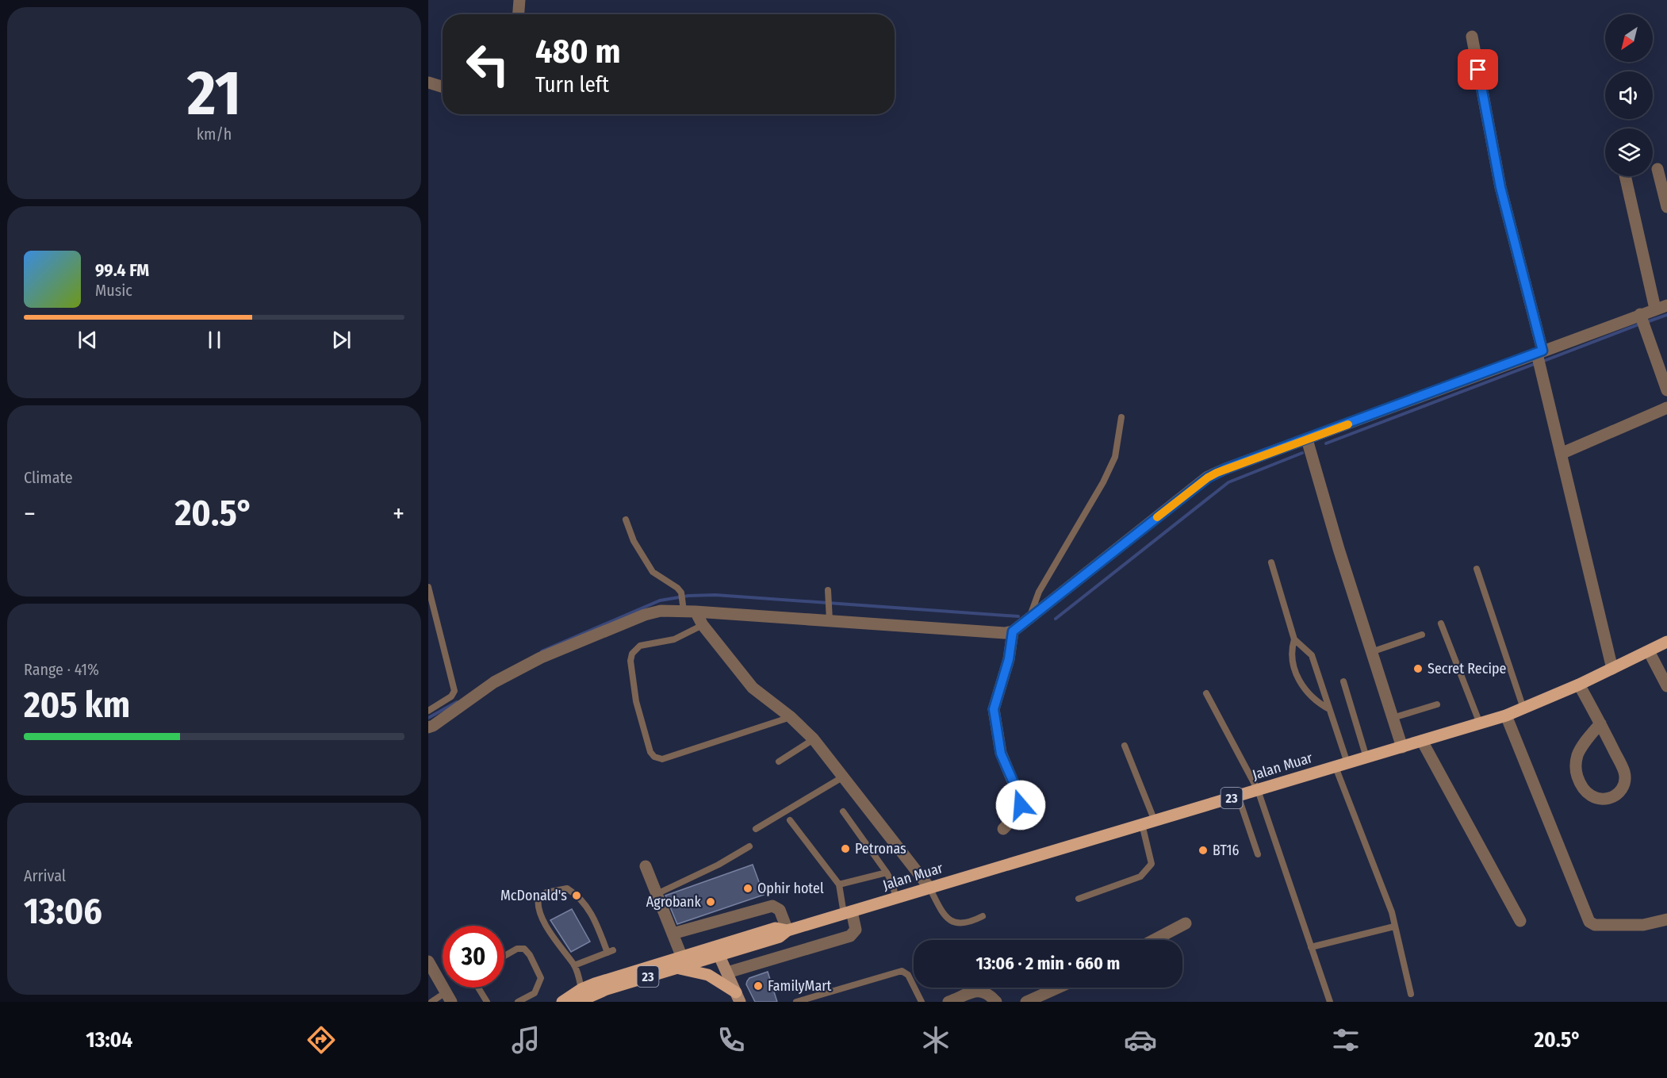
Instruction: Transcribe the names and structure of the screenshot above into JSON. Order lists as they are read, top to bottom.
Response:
{
  "streets": {
    "main road": ["Jalan Muar", "23"]
  },
  "places": [
    "Secret Recipe",
    "Petronas",
    "BT16",
    "Ophir hotel",
    "McDonald's",
    "Agrobank",
    "FamilyMart"
  ],
  "north": "bottom left",
  "page": {
    "tile": [
      ["21", "km/h"],
      "Climate",
      ["Range · 41%", "205 km"],
      ["Arrival", "13:06"]
    ],
    "turn": ["480 m", "Turn left"],
    "song": ["99.4 FM", "Music"],
    "heat": ["−", "20.5°", "+"],
    "limit": "30",
    "trip": "13:06 · 2 min · 660 m",
    "tabs": ["13:04", "20.5°"]
  }
}
